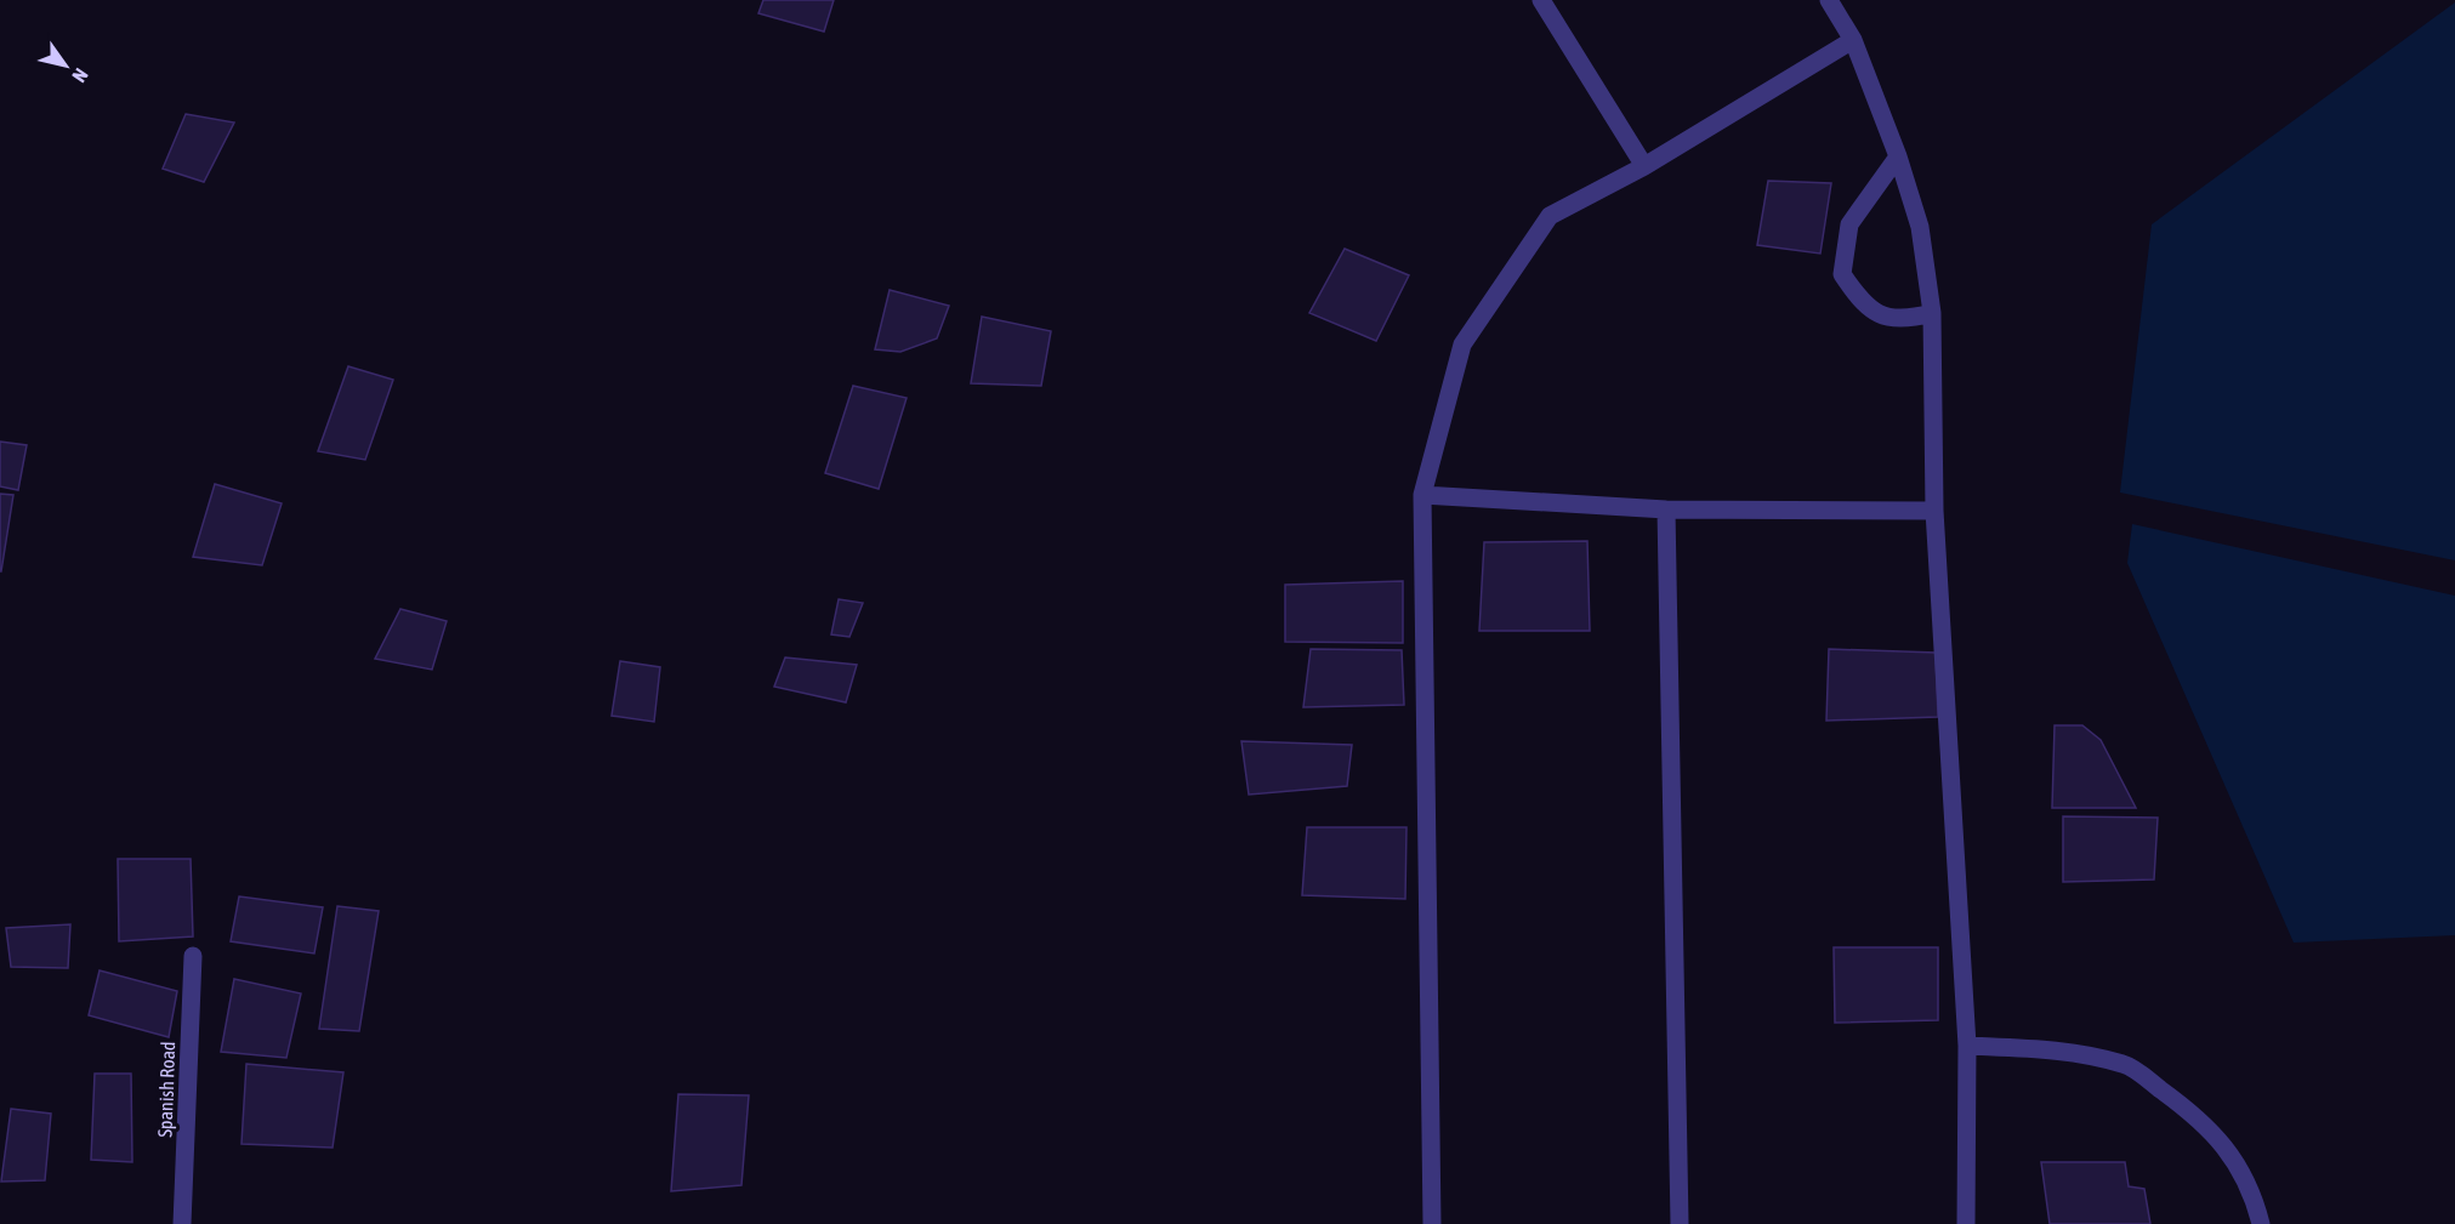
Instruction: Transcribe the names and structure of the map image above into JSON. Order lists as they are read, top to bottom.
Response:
{
  "streets": {
    "street": ["Spanish Road"]
  },
  "north": "bottom right"
}
